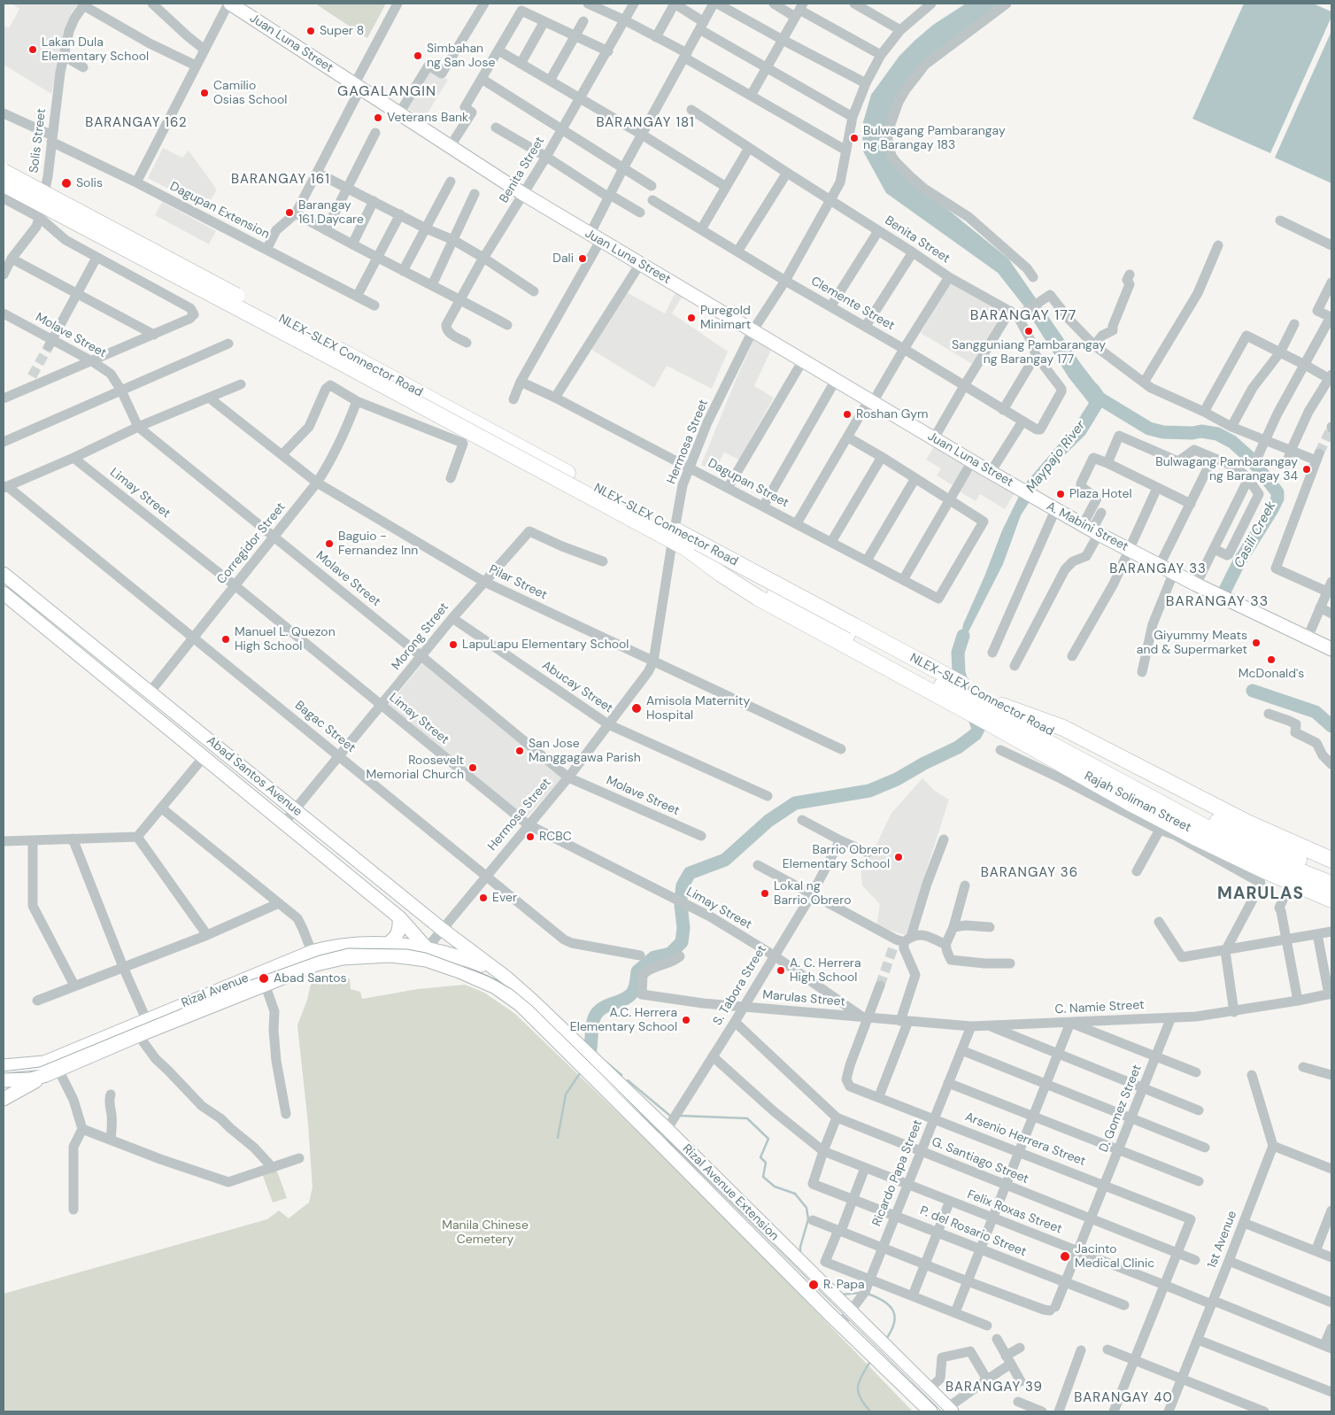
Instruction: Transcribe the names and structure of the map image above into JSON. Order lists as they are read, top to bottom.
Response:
{
  "streets": {
    "highway": ["NLEX-SLEX Connector Road"],
    "main road": [
      "Juan Luna Street",
      "A. Mabini Street",
      "Abad Santos Avenue",
      "Rizal Avenue",
      "Rizal Avenue Extension"
    ],
    "street": [
      "Solis Street",
      "Benita Street",
      "Dagupan Extension",
      "Clemente Street",
      "Molave Street",
      "Hermosa Street",
      "Dagupan Street",
      "Limay Street",
      "Corregidor Street",
      "Pilar Street",
      "Morong Street",
      "Abucay Street",
      "Bagac Street",
      "Rajah Soliman Street",
      "S. Tabora Street",
      "Marulas Street",
      "C. Namie Street",
      "D. Gomez Street",
      "Arsenio Herrera Street",
      "G. Santiago Street",
      "Ricardo Papa Street",
      "Felix Roxas Street",
      "P. del Rosario Street",
      "1st Avenue"
    ]
  },
  "crossings": [
    ["Juan Luna Street", "Benita Street"],
    ["Juan Luna Street", "Hermosa Street"],
    ["Juan Luna Street", "A. Mabini Street"],
    ["Solis Street", "Dagupan Extension"],
    ["Benita Street", "Clemente Street"],
    ["Benita Street", "Hermosa Street"],
    ["Clemente Street", "Hermosa Street"],
    ["Molave Street", "Hermosa Street"],
    ["Molave Street", "Corregidor Street"],
    ["Molave Street", "Morong Street"],
    ["Hermosa Street", "Dagupan Street"],
    ["Hermosa Street", "Limay Street"],
    ["Hermosa Street", "Pilar Street"],
    ["Hermosa Street", "Abucay Street"],
    ["Hermosa Street", "Bagac Street"],
    ["Hermosa Street", "Abad Santos Avenue"],
    ["Hermosa Street", "Rizal Avenue"],
    ["Limay Street", "Corregidor Street"],
    ["Limay Street", "Morong Street"],
    ["Limay Street", "S. Tabora Street"],
    ["Limay Street", "Marulas Street"],
    ["Limay Street", "C. Namie Street"],
    ["Limay Street", "Arsenio Herrera Street"],
    ["Corregidor Street", "Pilar Street"],
    ["Corregidor Street", "Bagac Street"],
    ["Corregidor Street", "Abad Santos Avenue"],
    ["Pilar Street", "Morong Street"],
    ["Morong Street", "Abucay Street"],
    ["Morong Street", "Bagac Street"],
    ["Morong Street", "Abad Santos Avenue"],
    ["Abad Santos Avenue", "Rizal Avenue"],
    ["Abad Santos Avenue", "Rizal Avenue Extension"],
    ["S. Tabora Street", "Marulas Street"],
    ["S. Tabora Street", "G. Santiago Street"],
    ["S. Tabora Street", "Rizal Avenue Extension"],
    ["S. Tabora Street", "Felix Roxas Street"],
    ["Rizal Avenue", "Rizal Avenue Extension"],
    ["Marulas Street", "C. Namie Street"],
    ["Marulas Street", "Arsenio Herrera Street"],
    ["C. Namie Street", "D. Gomez Street"],
    ["C. Namie Street", "Arsenio Herrera Street"],
    ["C. Namie Street", "Ricardo Papa Street"],
    ["D. Gomez Street", "Arsenio Herrera Street"],
    ["D. Gomez Street", "G. Santiago Street"],
    ["D. Gomez Street", "Felix Roxas Street"],
    ["D. Gomez Street", "P. del Rosario Street"],
    ["Arsenio Herrera Street", "G. Santiago Street"],
    ["Arsenio Herrera Street", "Ricardo Papa Street"],
    ["G. Santiago Street", "Ricardo Papa Street"],
    ["Ricardo Papa Street", "Rizal Avenue Extension"],
    ["Ricardo Papa Street", "Felix Roxas Street"],
    ["Ricardo Papa Street", "P. del Rosario Street"],
    ["Felix Roxas Street", "P. del Rosario Street"],
    ["Felix Roxas Street", "1st Avenue"]
  ],
  "districts": [
    "GAGALANGIN",
    "BARANGAY 162",
    "BARANGAY 181",
    "BARANGAY 161",
    "BARANGAY 177",
    "BARANGAY 33",
    "BARANGAY 33",
    "BARANGAY 36",
    "MARULAS",
    "BARANGAY 39",
    "BARANGAY 40"
  ],
  "water": ["Maypajo River", "Casili Creek"],
  "parks": ["Manila Chinese Cemetery"],
  "places": [
    "Super 8",
    "Lakan Dula Elementary School",
    "Simbahan ng San Jose",
    "Camilio Osias School",
    "Veterans Bank",
    "Bulwagang Pambarangay ng Barangay 183",
    "Solis",
    "Barangay 161 Daycare",
    "Dali",
    "Puregold Minimart",
    "Sangguniang Pambarangay ng Barangay 177",
    "Roshan Gym",
    "Bulwagang Pambarangay ng Barangay 34",
    "Plaza Hotel",
    "Baguio - Fernandez Inn",
    "Manuel L. Quezon High School",
    "Giyummy Meats and & Supermarket",
    "LapuLapu Elementary School",
    "McDonald's",
    "Amisola Maternity Hospital",
    "San Jose Manggagawa Parish",
    "Roosevelt Memorial Church",
    "RCBC",
    "Barrio Obrero Elementary School",
    "Lokal ng Barrio Obrero",
    "Ever",
    "A. C. Herrera High School",
    "Abad Santos",
    "A.C. Herrera Elementary School",
    "Jacinto Medical Clinic",
    "R. Papa"
  ]
}
